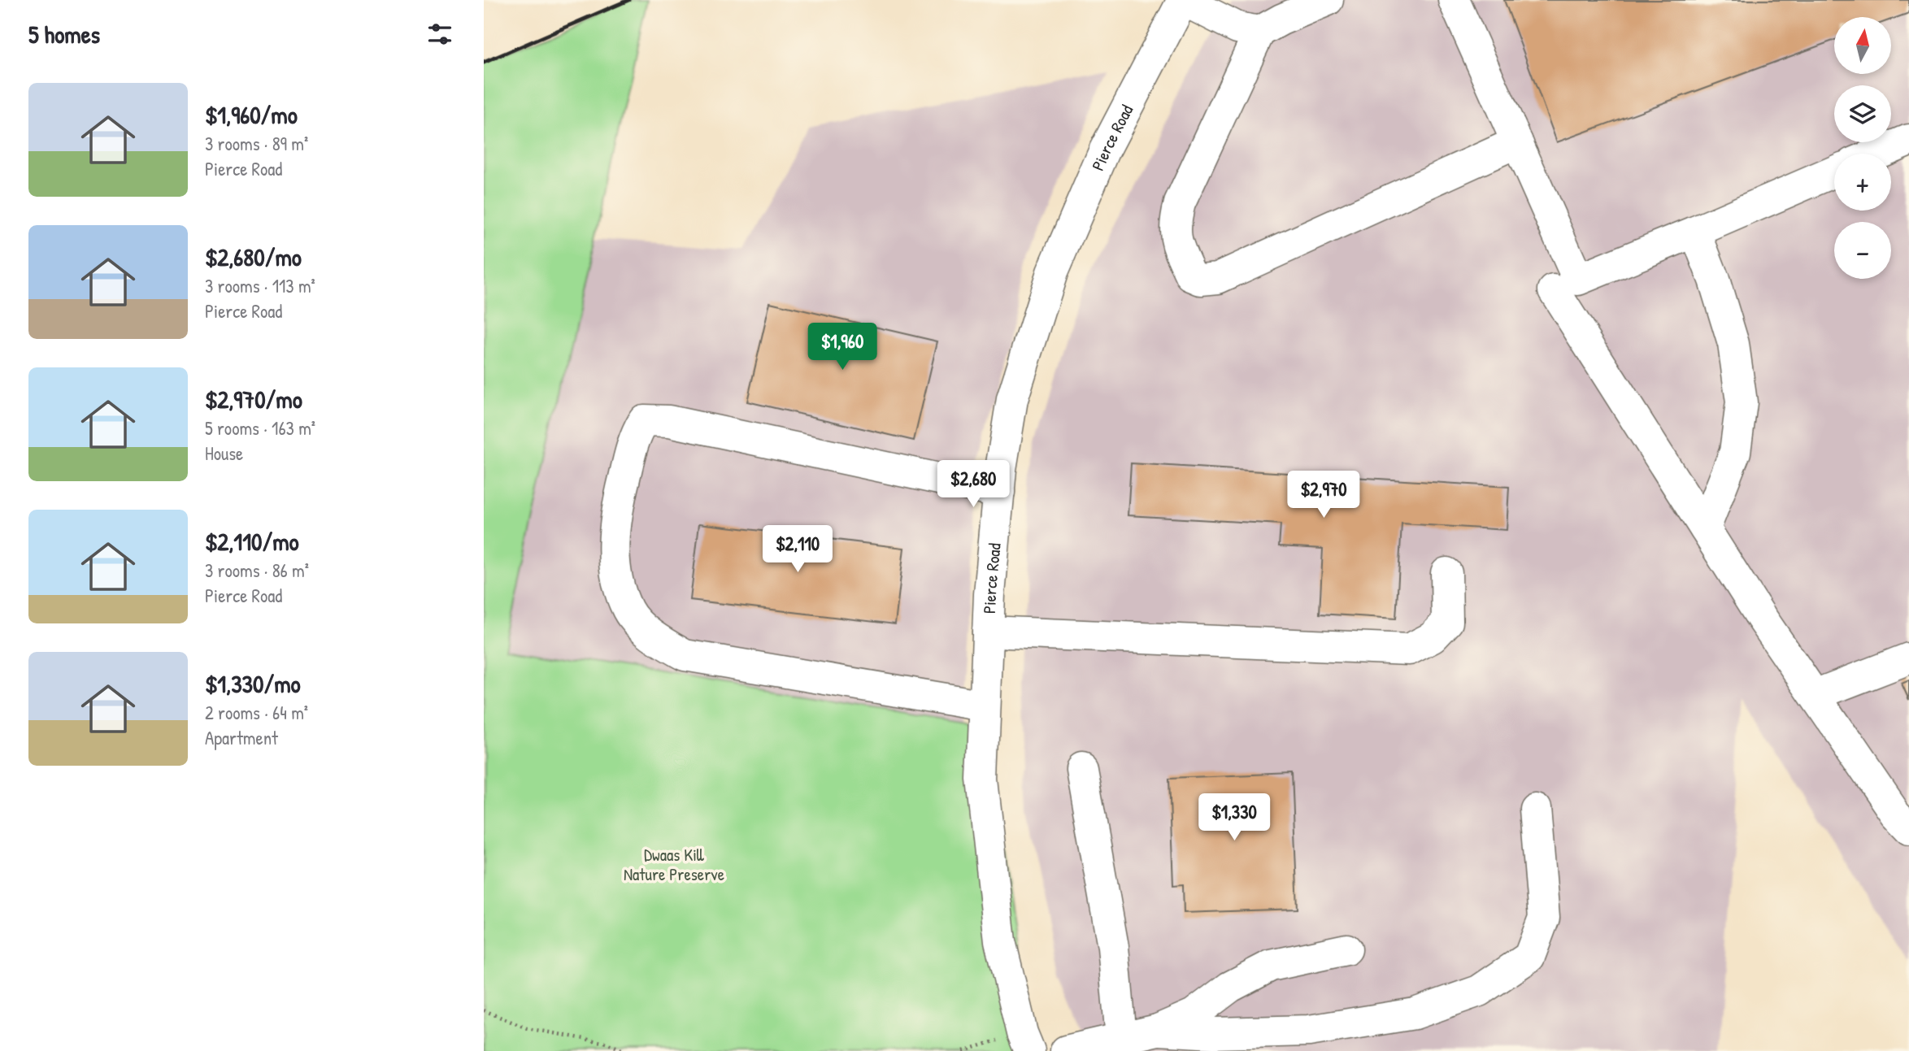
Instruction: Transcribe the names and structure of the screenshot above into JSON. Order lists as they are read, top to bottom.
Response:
{
  "streets": {
    "street": ["Pierce Road"]
  },
  "parks": ["Dwaas Kill Nature Preserve"],
  "north": "top",
  "page": {
    "heading": "5 homes",
    "map_buttons": ["+", "−"],
    "list": [
      {
        "name": "$1,960/mo",
        "note": "3 rooms · 89 m² · Pierce Road"
      },
      {
        "name": "$2,680/mo",
        "note": "3 rooms · 113 m² · Pierce Road"
      },
      {
        "name": "$2,970/mo",
        "note": "5 rooms · 163 m² · House"
      },
      {
        "name": "$2,110/mo",
        "note": "3 rooms · 86 m² · Pierce Road"
      },
      {
        "name": "$1,330/mo",
        "note": "2 rooms · 64 m² · Apartment"
      }
    ],
    "price": [
      "$1,960",
      "$2,680",
      "$2,970",
      "$2,110",
      "$1,330"
    ]
  }
}
